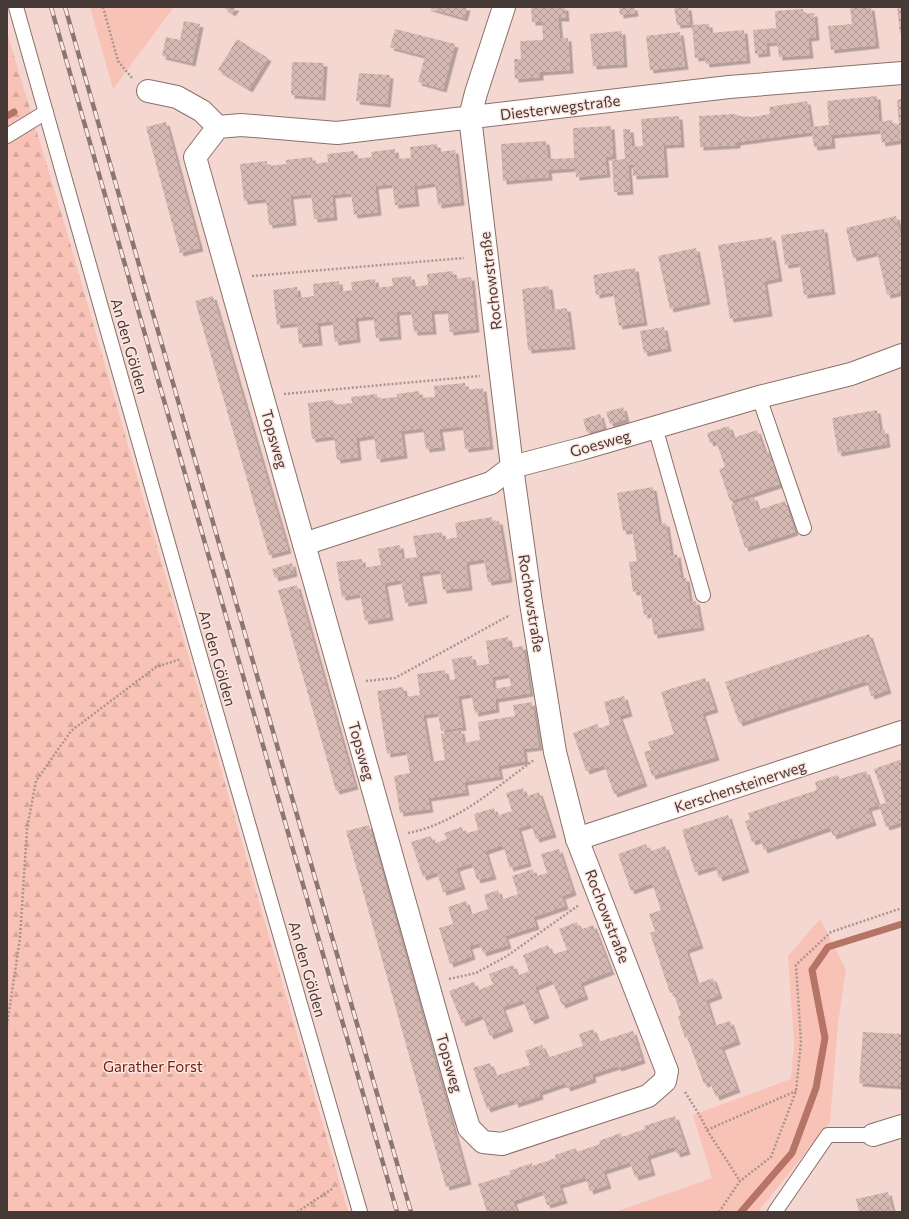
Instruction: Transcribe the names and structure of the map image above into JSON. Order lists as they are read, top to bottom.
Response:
{
  "streets": {
    "street": [
      "Diesterwegstraße",
      "Rochowstraße",
      "Topsweg",
      "Goesweg",
      "Kerschensteinerweg"
    ],
    "lane": ["An den Gölden"]
  },
  "crossings": [
    ["Diesterwegstraße", "Rochowstraße"],
    ["Diesterwegstraße", "Topsweg"],
    ["Rochowstraße", "Topsweg"],
    ["Rochowstraße", "Goesweg"],
    ["Rochowstraße", "Kerschensteinerweg"],
    ["Topsweg", "Goesweg"]
  ],
  "parks": ["Garather Forst"]
}
